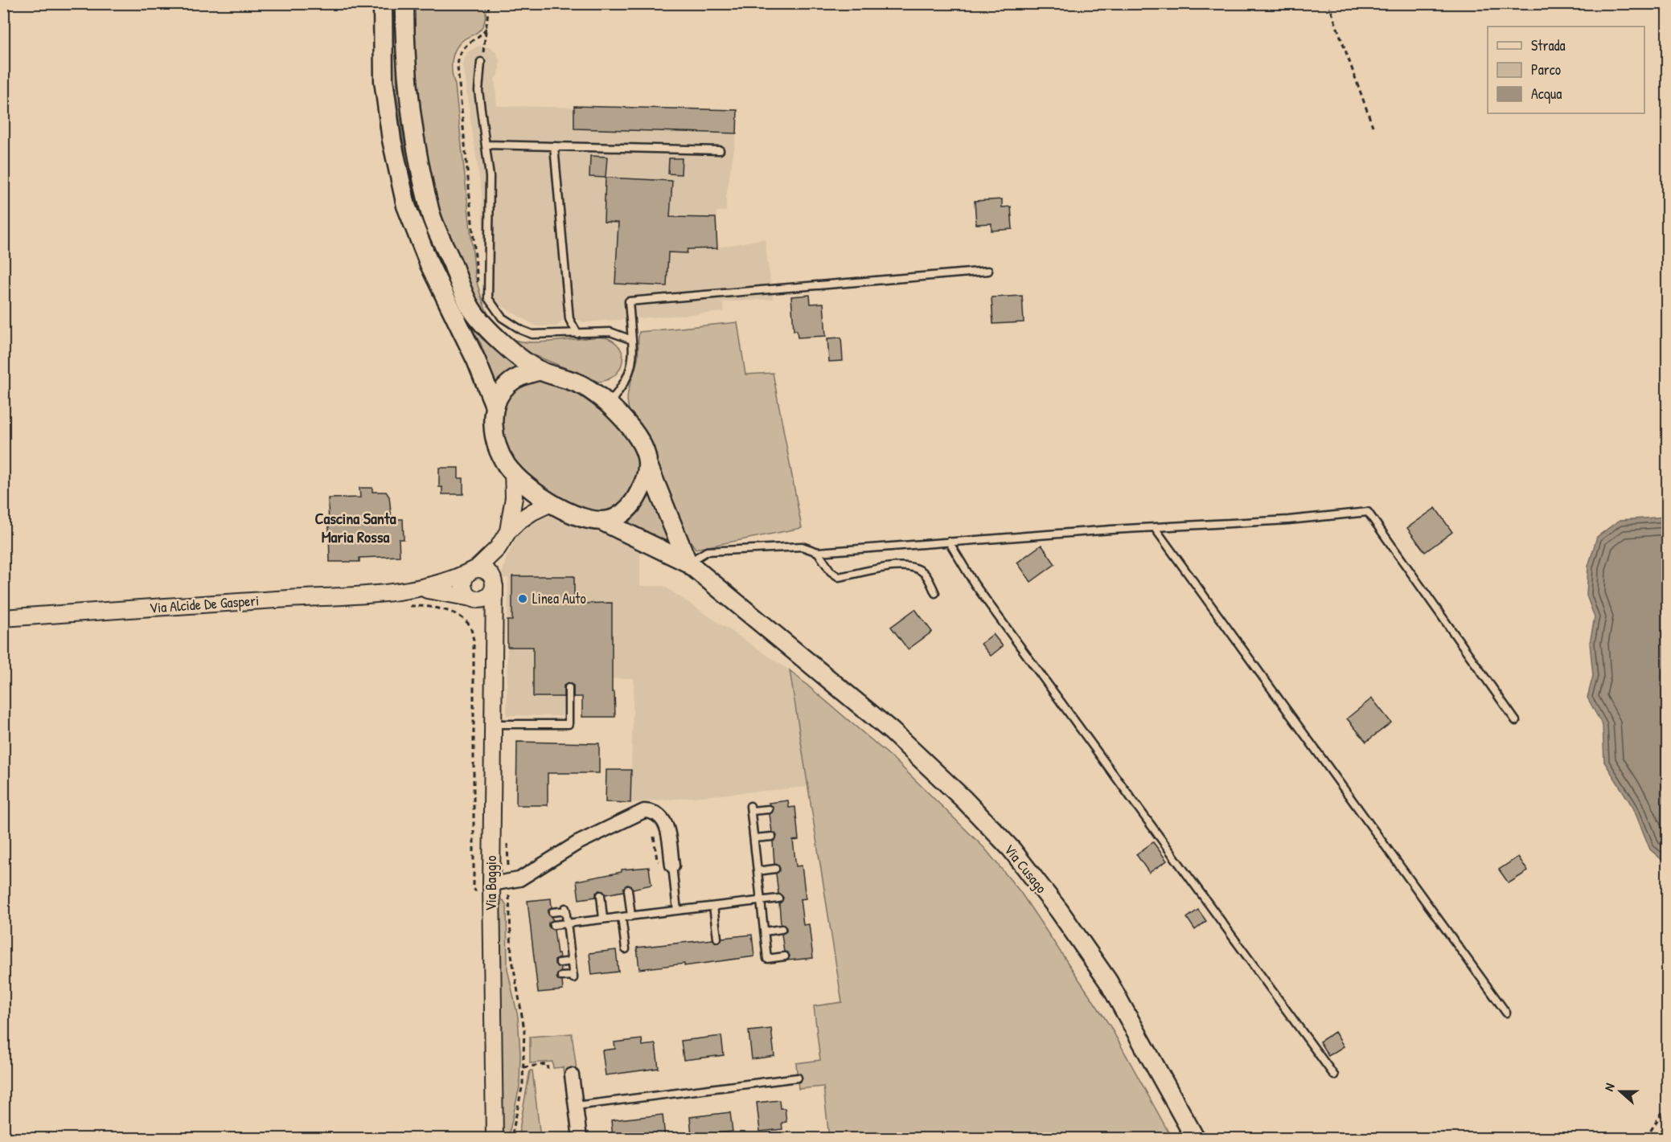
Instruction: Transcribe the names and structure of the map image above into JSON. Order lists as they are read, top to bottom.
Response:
{
  "streets": {
    "main road": ["Via Cusago"],
    "street": ["Via Alcide De Gasperi", "Via Baggio"]
  },
  "crossings": [
    ["Via Alcide De Gasperi", "Via Baggio"]
  ],
  "districts": ["Cascina Santa Maria Rossa"],
  "places": ["Linea Auto"],
  "legend": ["Strada", "Parco", "Acqua"],
  "north": "left"
}
